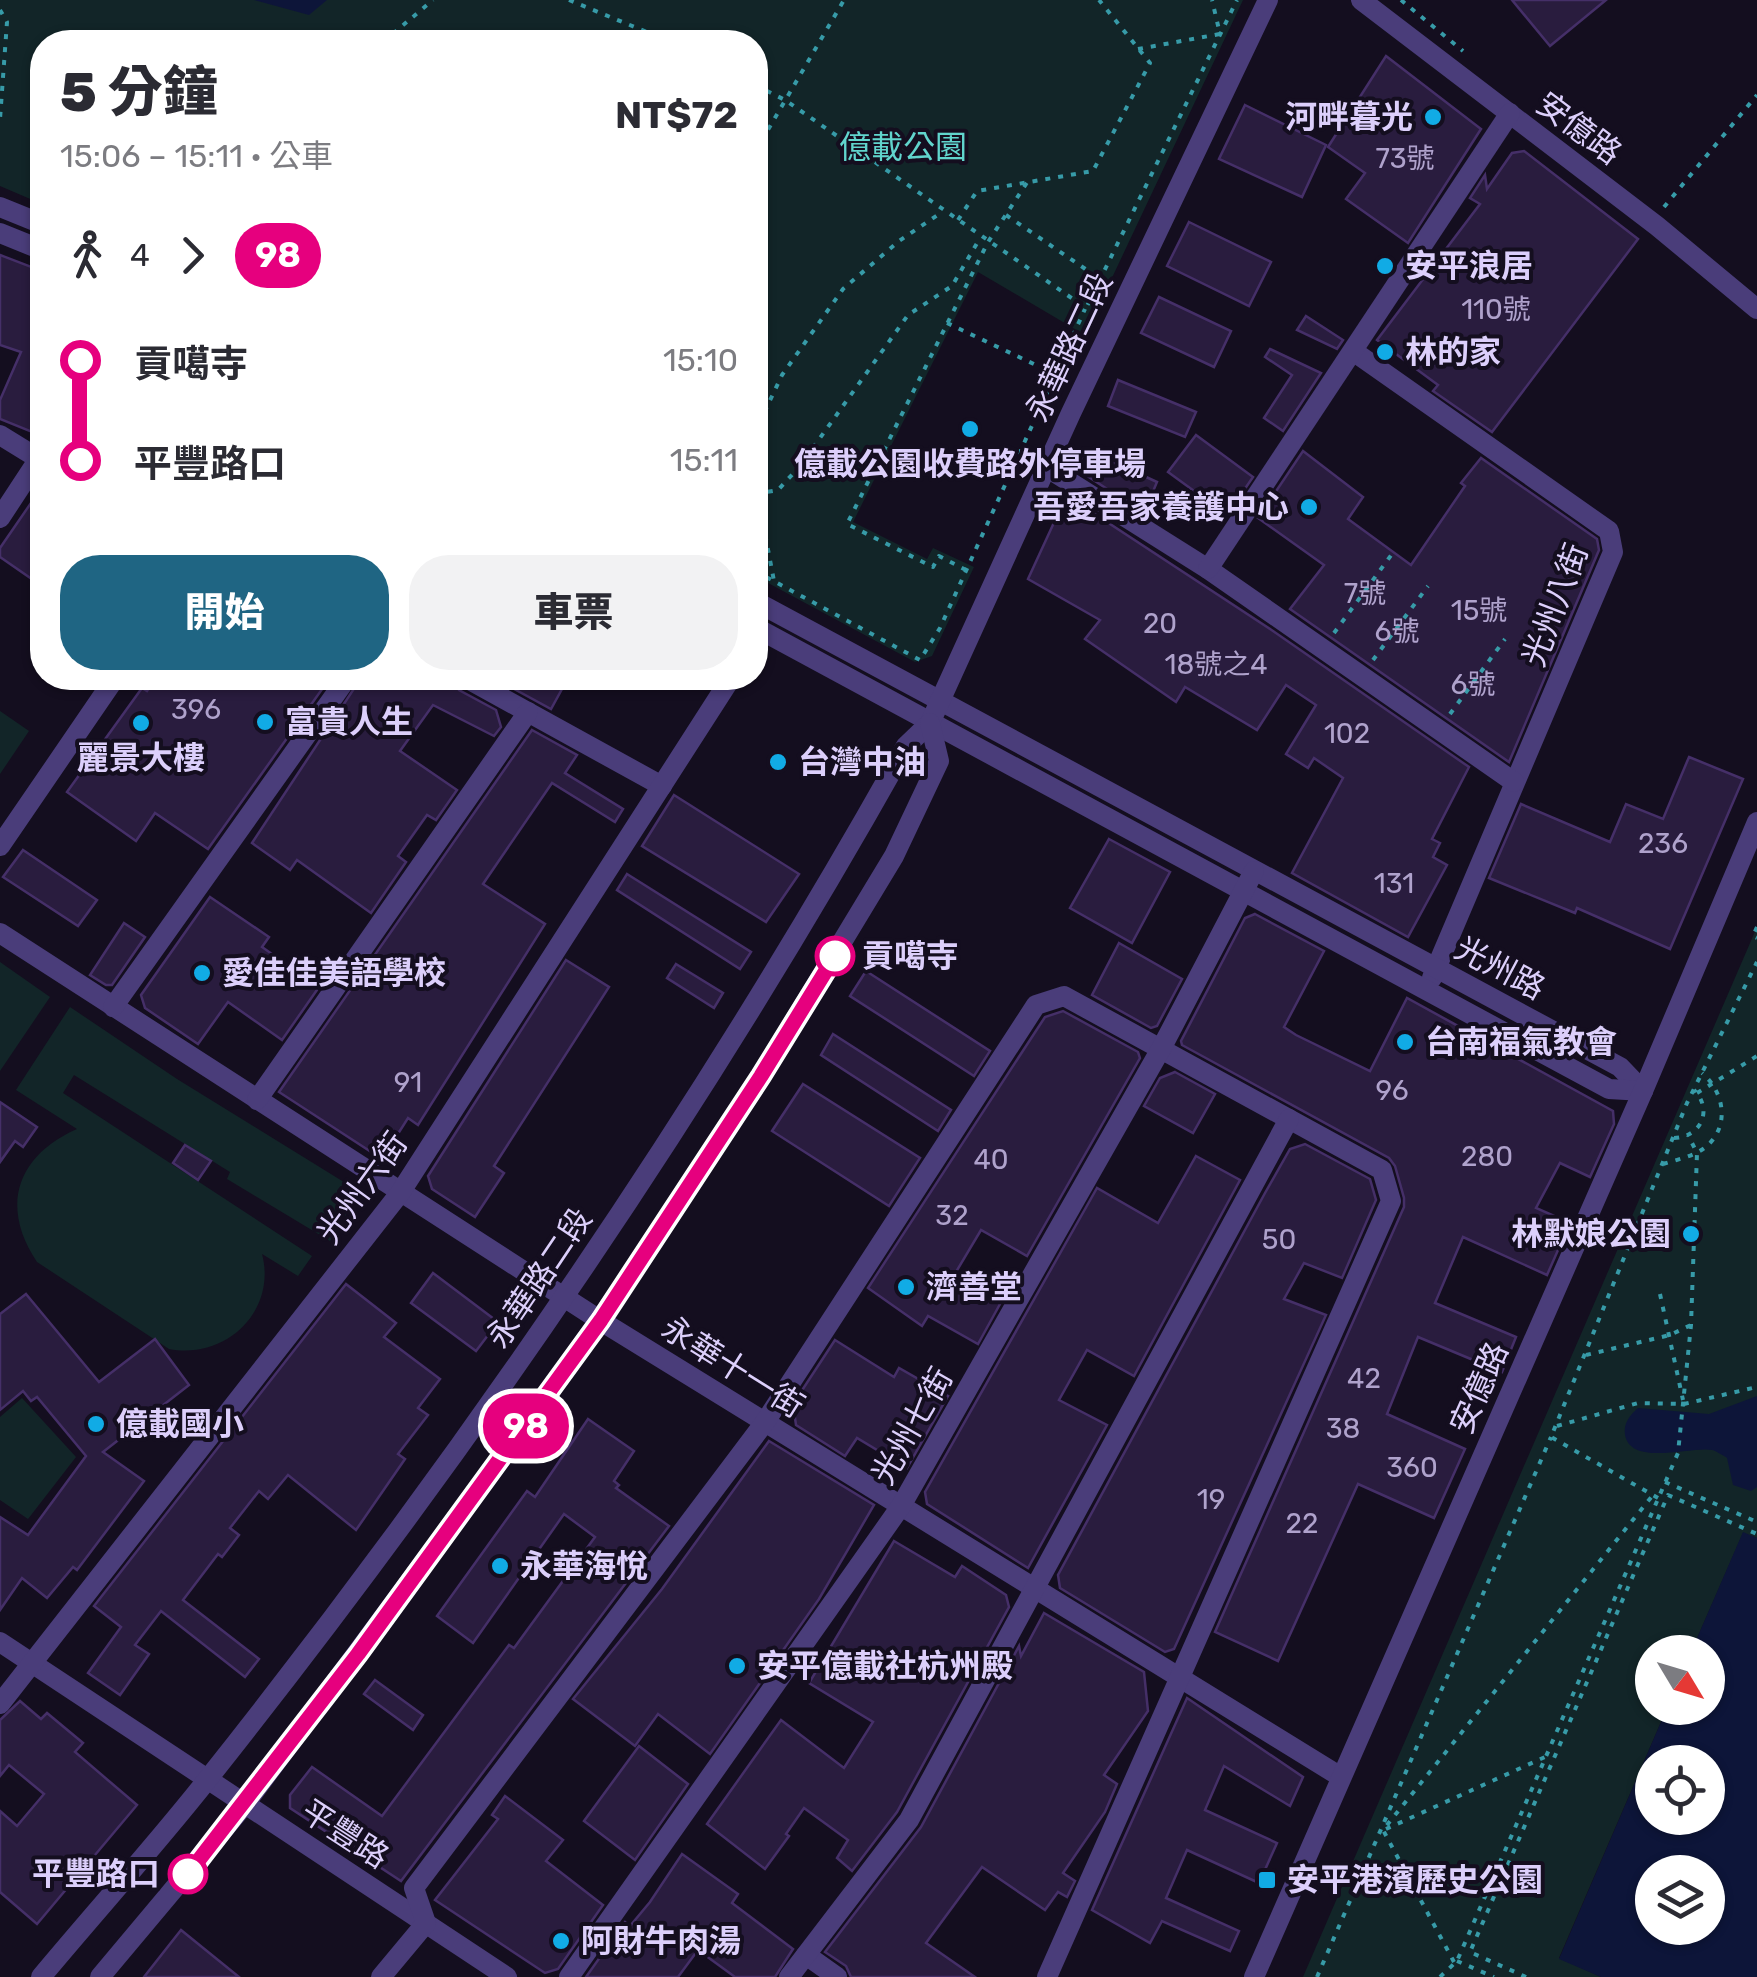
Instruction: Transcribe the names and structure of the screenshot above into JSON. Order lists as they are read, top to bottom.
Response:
{
  "streets": {
    "street": [
      "安億路",
      "永華路二段",
      "光州八街",
      "光州路",
      "光州六街",
      "永華十一街",
      "光州七街",
      "平豐路"
    ]
  },
  "crossings": [
    ["安億路", "光州路"],
    ["安億路", "永華十一街"],
    ["永華路二段", "光州路"],
    ["永華路二段", "永華十一街"],
    ["永華路二段", "平豐路"],
    ["光州八街", "光州路"],
    ["光州路", "光州七街"],
    ["光州六街", "永華十一街"],
    ["光州六街", "平豐路"],
    ["永華十一街", "光州七街"]
  ],
  "parks": ["億載公園"],
  "places": {
    "other": [
      "河畔暮光",
      "安平浪居",
      "林的家",
      "億載公園收費路外停車場",
      "吾愛吾家養護中心",
      "富貴人生",
      "麗景大樓",
      "台灣中油",
      "貢噶寺",
      "愛佳佳美語學校",
      "台南福氣教會",
      "林默娘公園",
      "濟善堂",
      "億載國小",
      "永華海悅",
      "安平億載社杭州殿",
      "平豐路口",
      "阿財牛肉湯"
    ],
    "transit": ["安平港濱歷史公園"]
  },
  "lines": ["bus line 98"],
  "house_numbers": [
    "73號",
    "110號",
    "7號",
    "15號",
    "20",
    "6號",
    "18號之4",
    "6號",
    "396",
    "102",
    "236",
    "131",
    "91",
    "96",
    "280",
    "40",
    "32",
    "50",
    "42",
    "38",
    "360",
    "19",
    "22"
  ],
  "north": "bottom right",
  "page": {
    "on_map": "98",
    "heading": ["5 分鐘", "15:06 – 15:11 · 公車", "NT$72"],
    "legs": ["4", "98"],
    "list": [
      {
        "name": "貢噶寺",
        "value": "15:10"
      },
      {
        "name": "平豐路口",
        "value": "15:11"
      }
    ],
    "buttons": ["開始", "車票"]
  }
}
